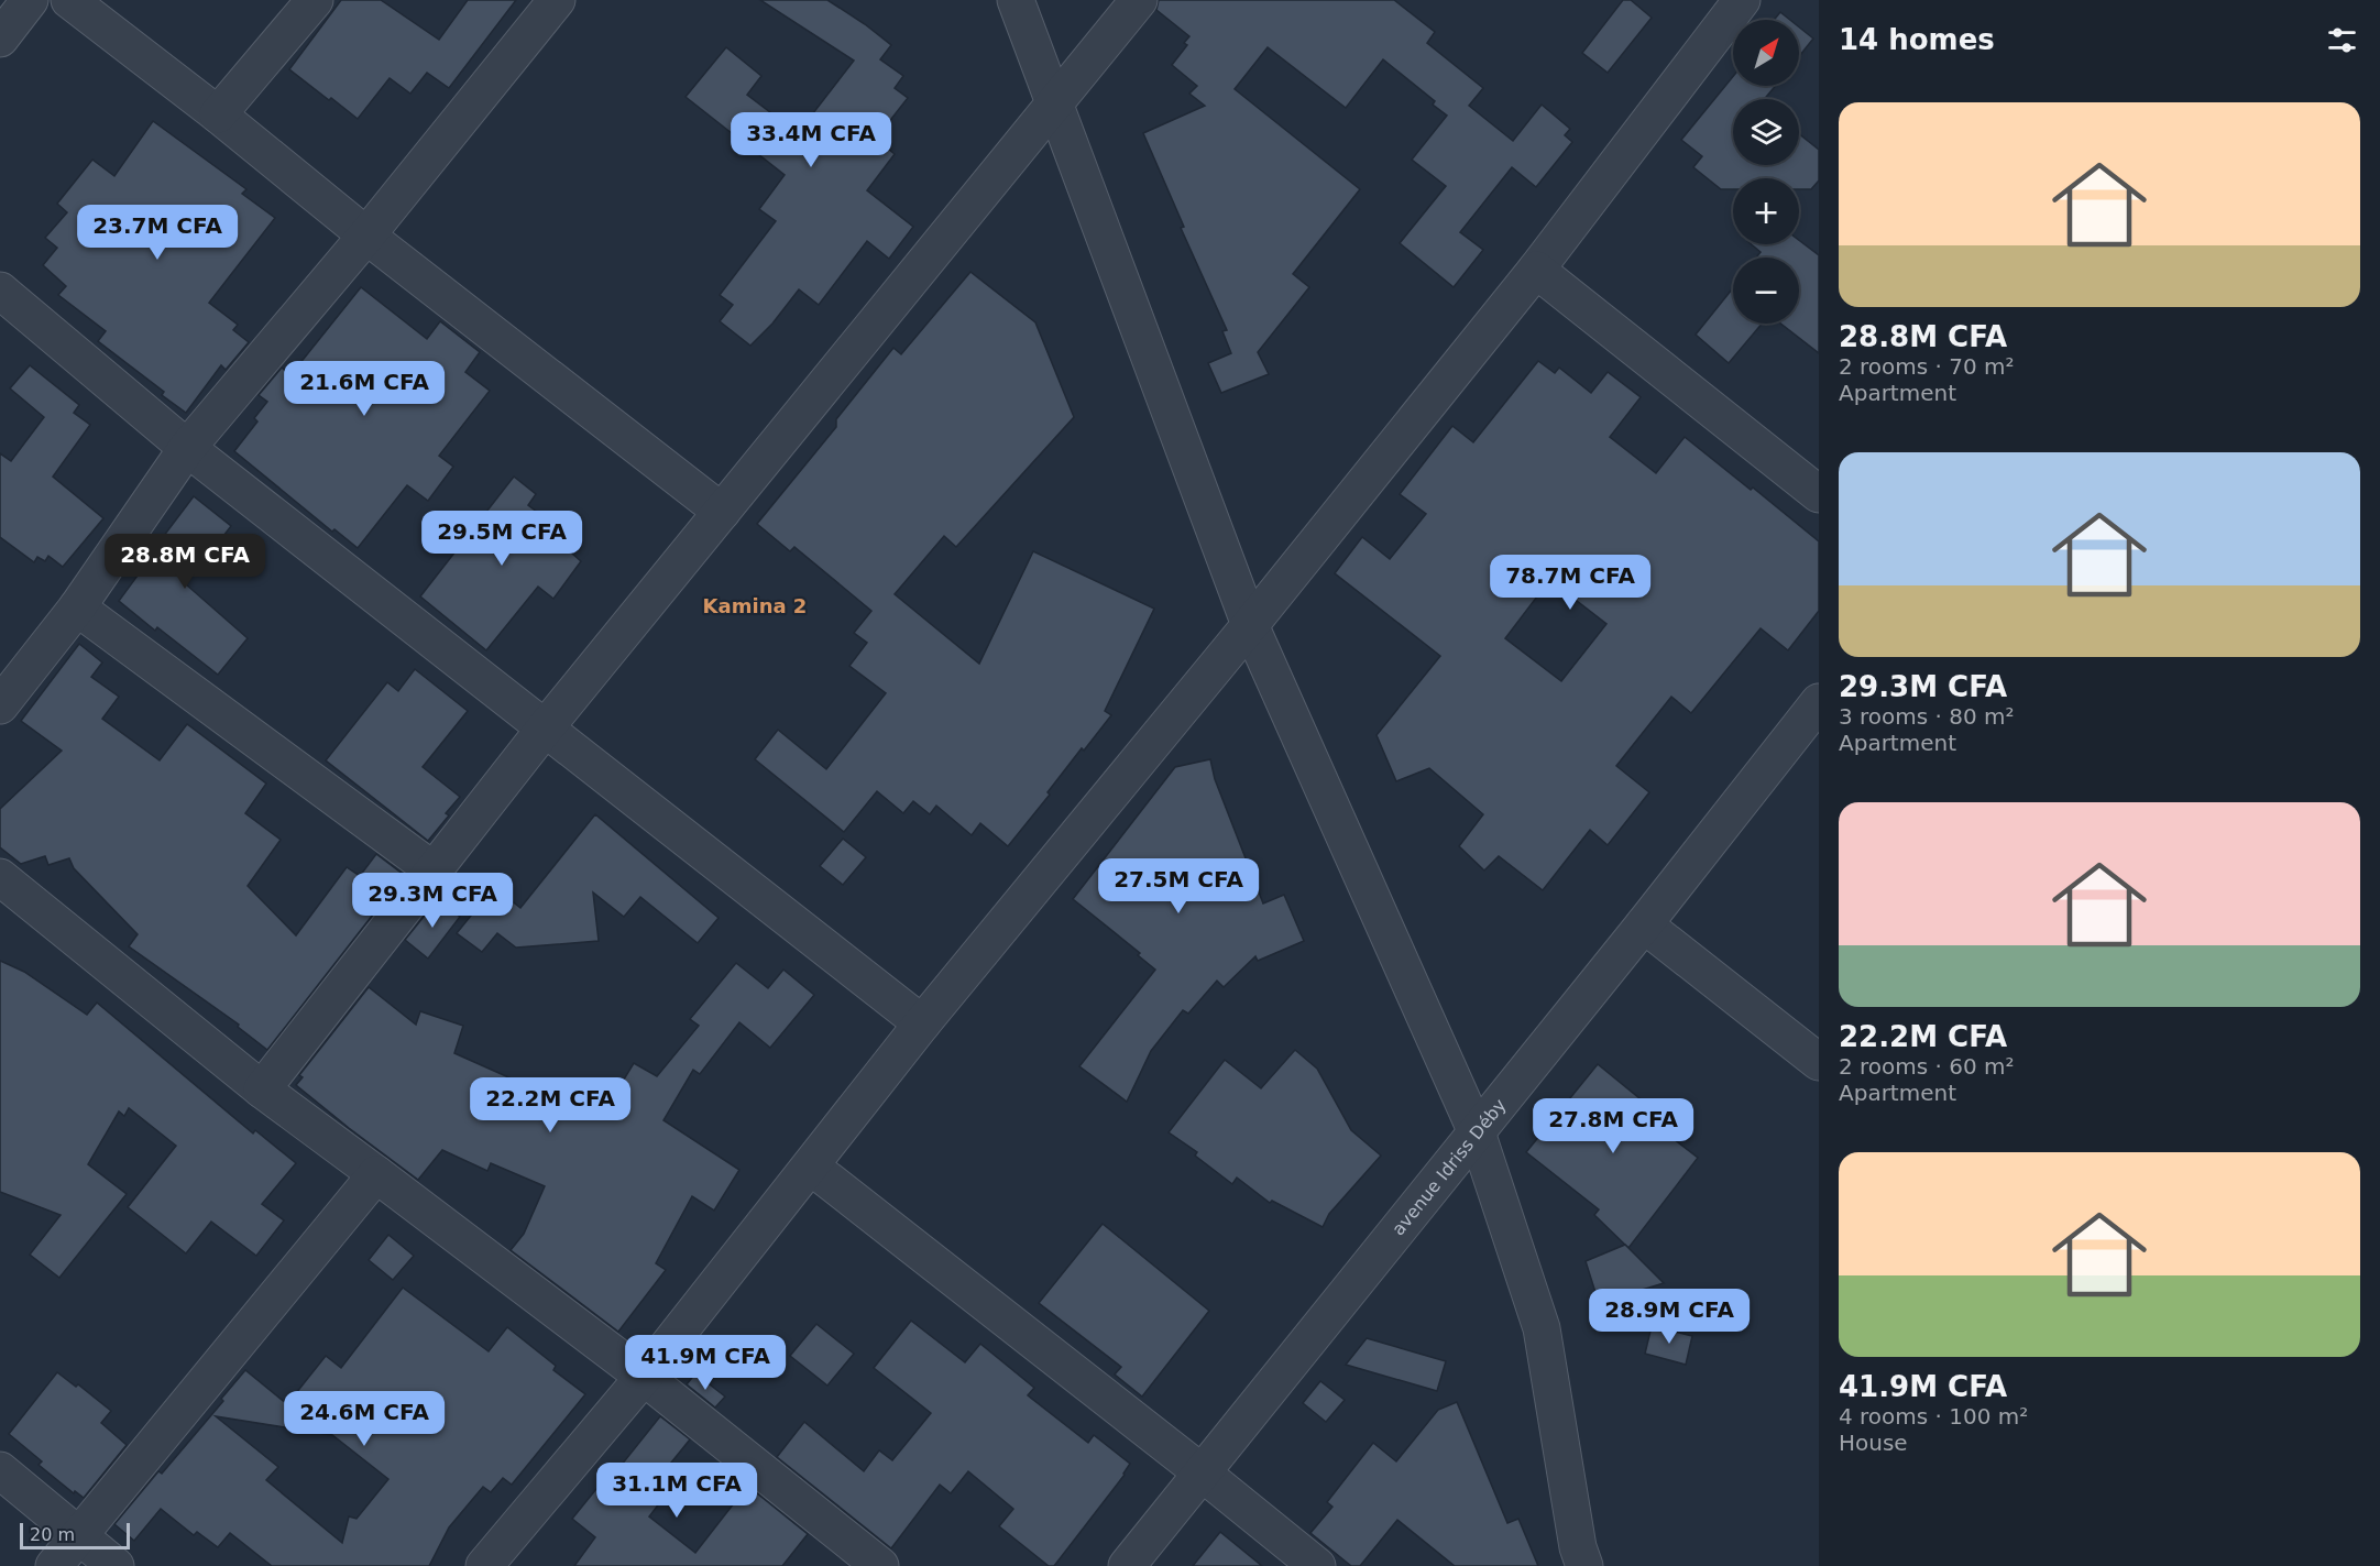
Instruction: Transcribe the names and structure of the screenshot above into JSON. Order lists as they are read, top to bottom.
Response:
{
  "streets": {
    "street": ["avenue Idriss Déby"]
  },
  "districts": ["Kamina 2"],
  "scale_bar": "20 m",
  "north": "top right",
  "page": {
    "heading": "14 homes",
    "map_buttons": ["+", "−"],
    "list": [
      {
        "name": "28.8M CFA",
        "note": "2 rooms · 70 m² · Apartment"
      },
      {
        "name": "29.3M CFA",
        "note": "3 rooms · 80 m² · Apartment"
      },
      {
        "name": "22.2M CFA",
        "note": "2 rooms · 60 m² · Apartment"
      },
      {
        "name": "41.9M CFA",
        "note": "4 rooms · 100 m² · House"
      }
    ],
    "price": [
      "33.4M CFA",
      "23.7M CFA",
      "21.6M CFA",
      "29.5M CFA",
      "28.8M CFA",
      "78.7M CFA",
      "27.5M CFA",
      "29.3M CFA",
      "22.2M CFA",
      "27.8M CFA",
      "28.9M CFA",
      "41.9M CFA",
      "24.6M CFA",
      "31.1M CFA"
    ],
    "scale": "20 m"
  }
}
